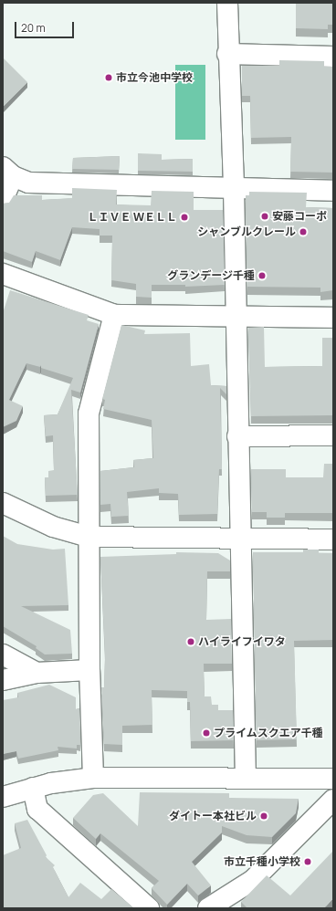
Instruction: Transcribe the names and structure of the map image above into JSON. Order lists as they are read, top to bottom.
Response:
{
  "places": [
    "市立今池中学校",
    "安藤コーポ",
    "ＬＩＶＥ ＷＥＬＬ",
    "シャンブルクレール",
    "グランデージ千種",
    "ハイライフイワタ",
    "プライムスクエア千種",
    "ダイトー本社ビル",
    "市立千種小学校"
  ],
  "scale_bar": "20 m"
}
